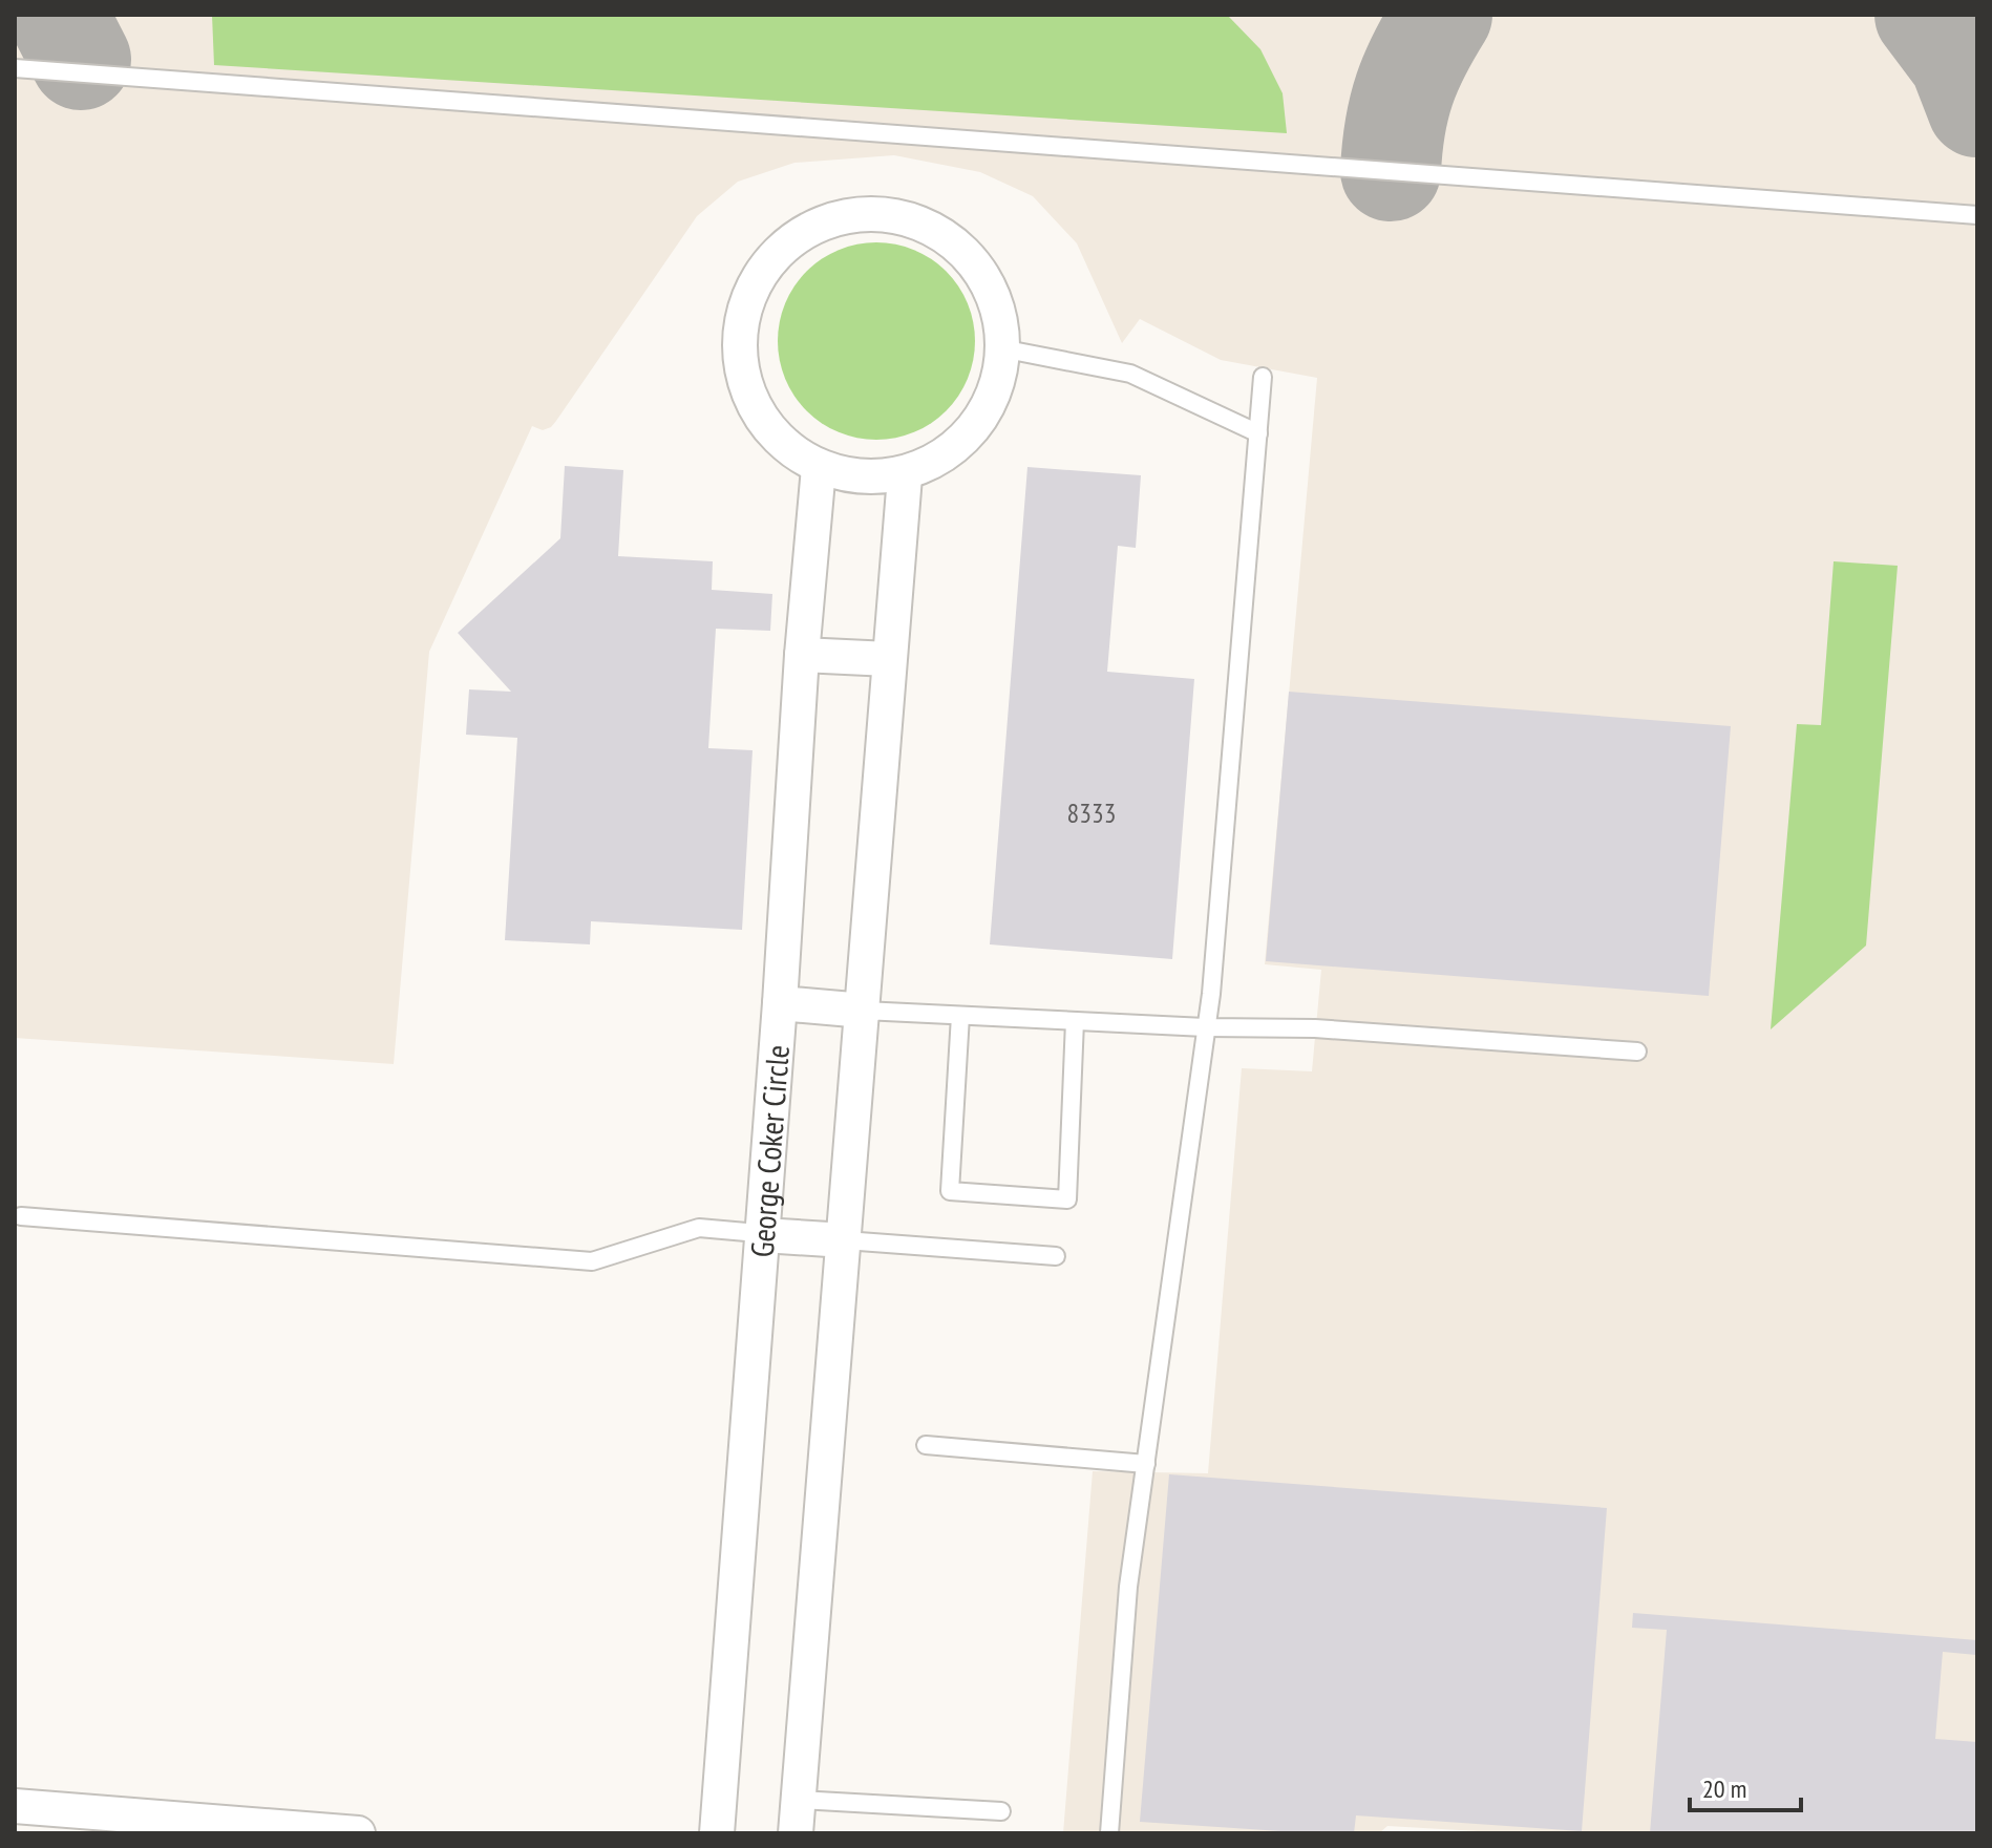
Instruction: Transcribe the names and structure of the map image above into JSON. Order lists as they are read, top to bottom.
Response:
{
  "streets": {
    "street": ["George Coker Circle"]
  },
  "house_numbers": ["8333"],
  "scale_bar": "20 m"
}
